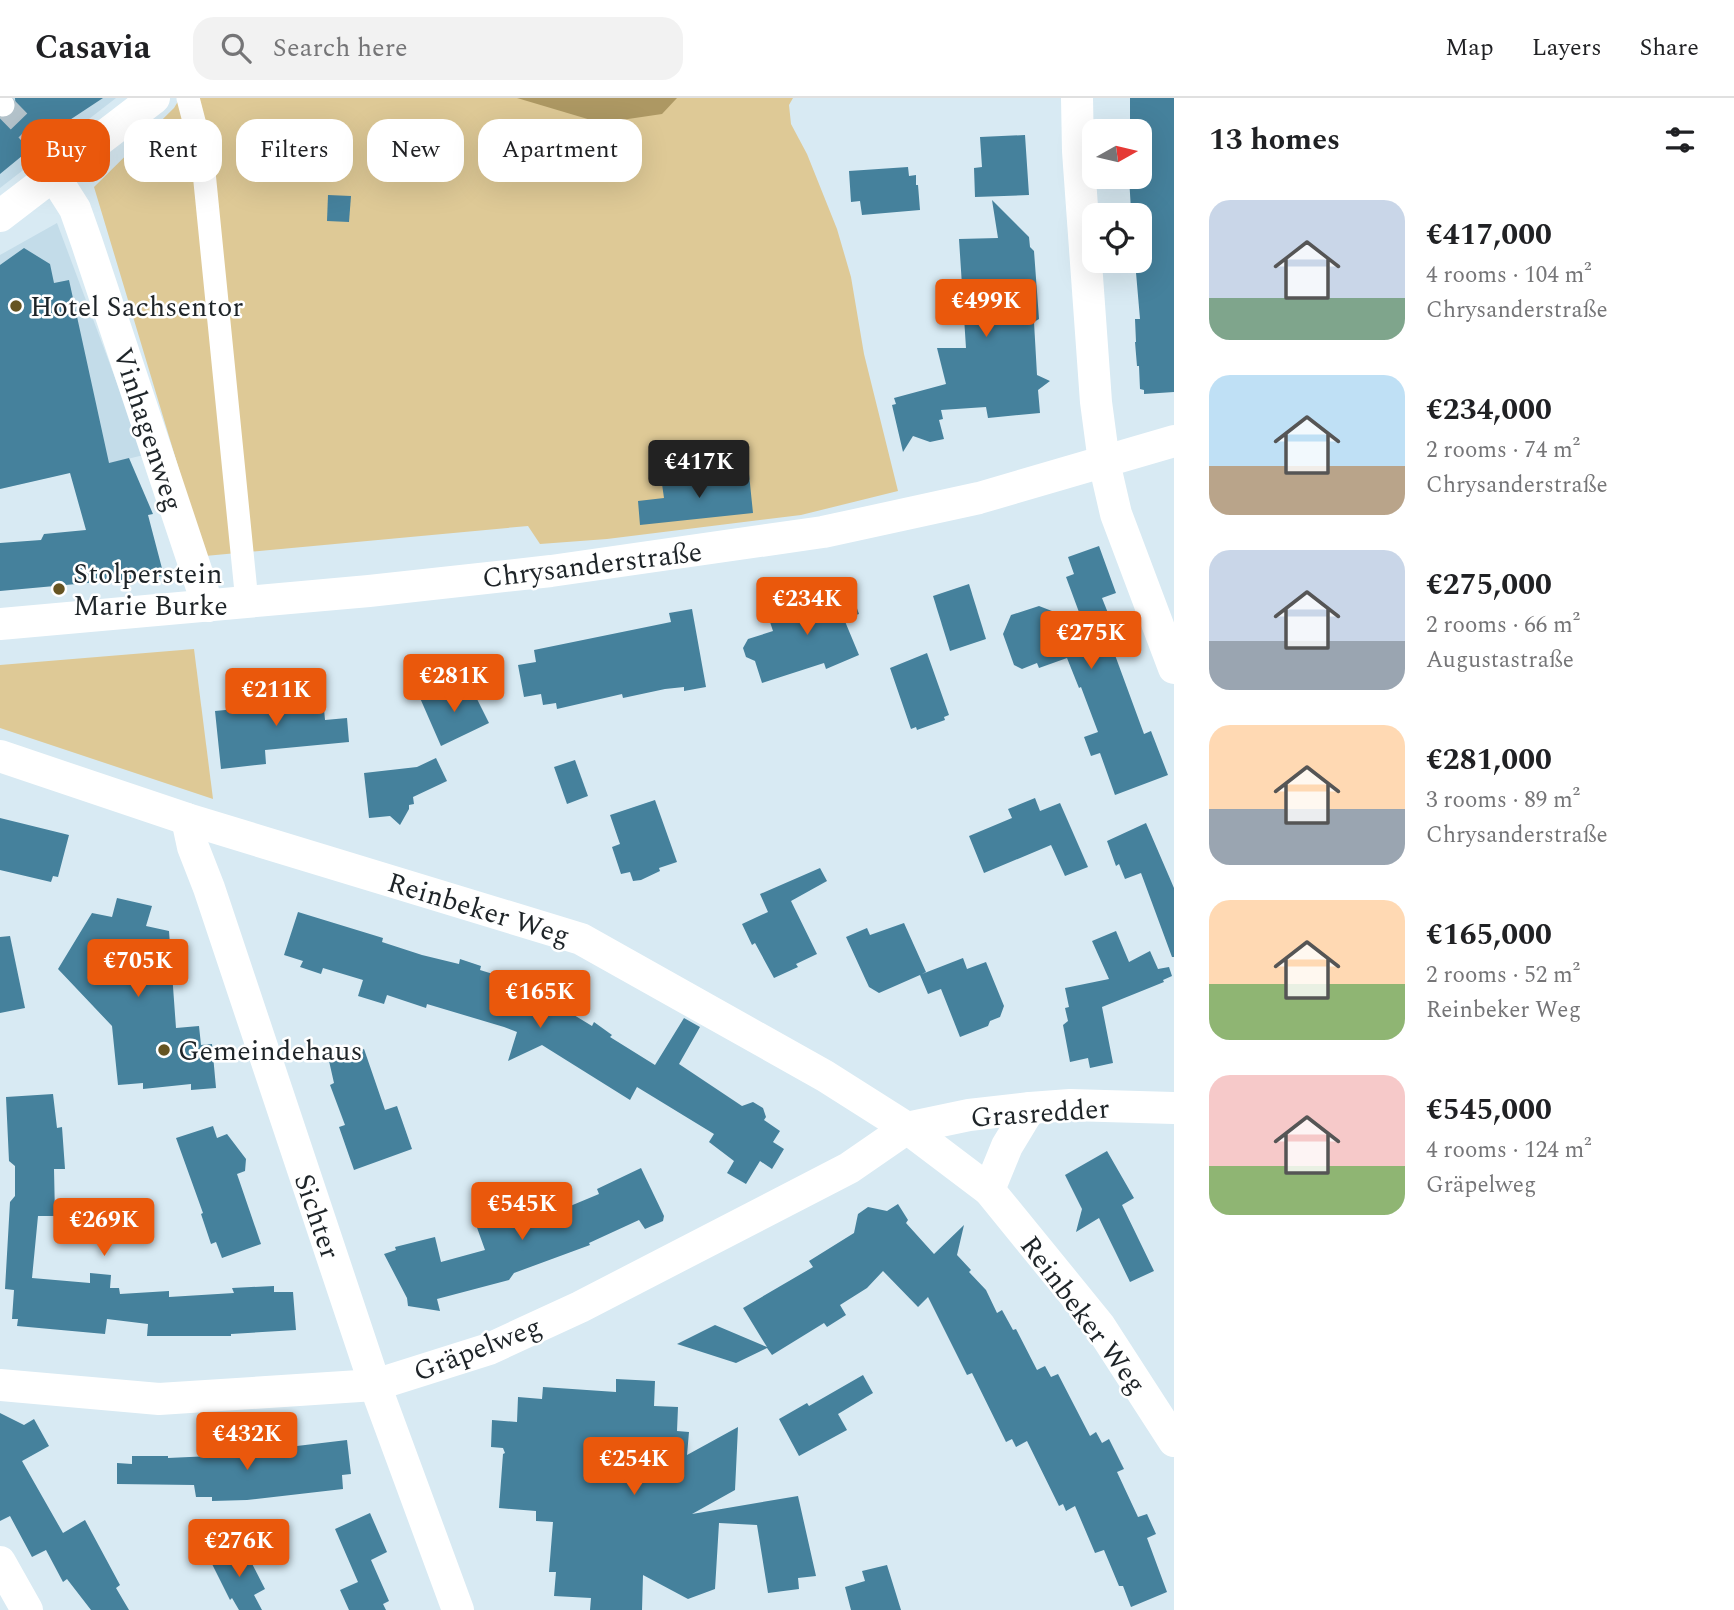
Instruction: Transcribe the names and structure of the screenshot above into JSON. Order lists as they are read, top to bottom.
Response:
{
  "streets": {
    "street": [
      "Vinhagenweg",
      "Chrysanderstraße",
      "Reinbeker Weg",
      "Grasredder",
      "Sichter",
      "Gräpelweg"
    ]
  },
  "crossings": [
    ["Vinhagenweg", "Chrysanderstraße"],
    ["Reinbeker Weg", "Grasredder"],
    ["Reinbeker Weg", "Sichter"],
    ["Reinbeker Weg", "Gräpelweg"],
    ["Grasredder", "Gräpelweg"],
    ["Sichter", "Gräpelweg"]
  ],
  "places": ["Hotel Sachsentor", "Stolperstein Marie Burke", "Gemeindehaus"],
  "north": "right",
  "page": {
    "header": "Casavia",
    "search": "Search here",
    "nav": ["Map", "Layers", "Share"],
    "heading": "13 homes",
    "chip": [
      "Buy",
      "Rent",
      "Filters",
      "New",
      "Apartment"
    ],
    "list": [
      {
        "name": "€417,000",
        "note": "4 rooms · 104 m² · Chrysanderstraße"
      },
      {
        "name": "€234,000",
        "note": "2 rooms · 74 m² · Chrysanderstraße"
      },
      {
        "name": "€275,000",
        "note": "2 rooms · 66 m² · Augustastraße"
      },
      {
        "name": "€281,000",
        "note": "3 rooms · 89 m² · Chrysanderstraße"
      },
      {
        "name": "€165,000",
        "note": "2 rooms · 52 m² · Reinbeker Weg"
      },
      {
        "name": "€545,000",
        "note": "4 rooms · 124 m² · Gräpelweg"
      }
    ],
    "price": [
      "€499K",
      "€417K",
      "€234K",
      "€275K",
      "€281K",
      "€211K",
      "€705K",
      "€165K",
      "€545K",
      "€269K",
      "€432K",
      "€254K",
      "€276K"
    ]
  }
}
